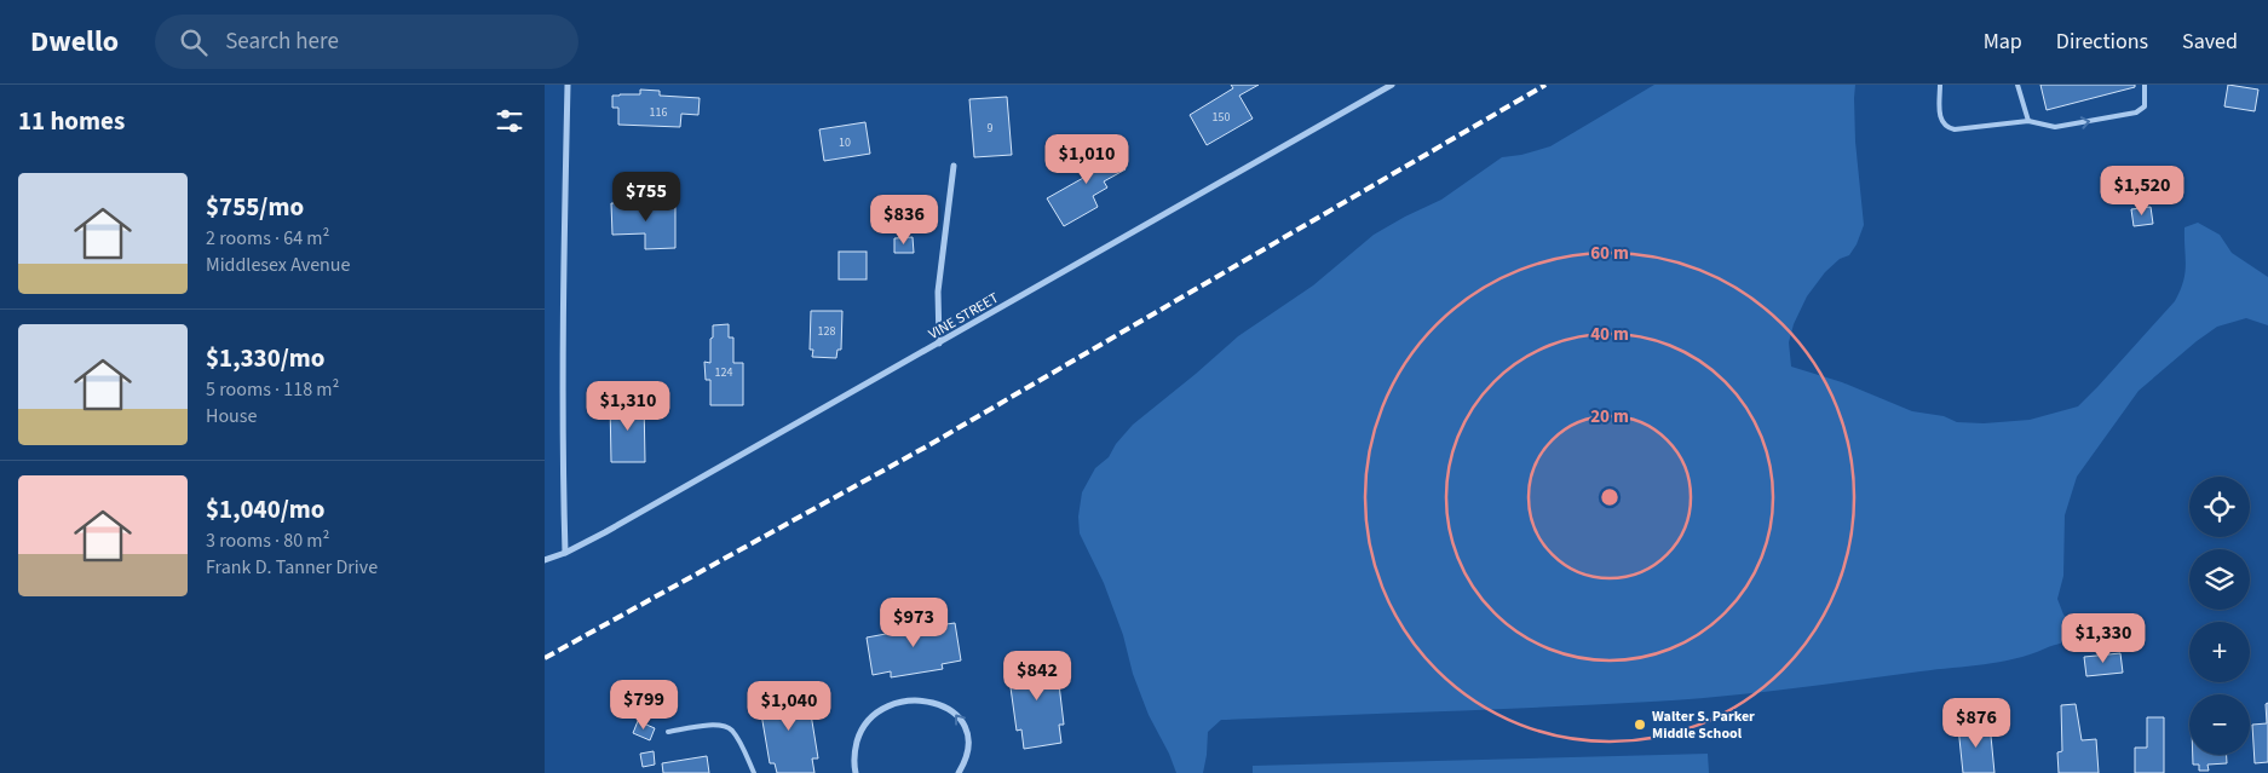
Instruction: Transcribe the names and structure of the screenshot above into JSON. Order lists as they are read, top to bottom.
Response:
{
  "streets": {
    "street": ["VINE STREET"]
  },
  "places": ["Walter S. Parker Middle School"],
  "house_numbers": [
    "116",
    "150",
    "9",
    "10",
    "128",
    "124"
  ],
  "page": {
    "header": "Dwello",
    "search": "Search here",
    "nav": ["Map", "Directions", "Saved"],
    "heading": "11 homes",
    "price": [
      "$1,010",
      "$1,520",
      "$755",
      "$836",
      "$1,310",
      "$973",
      "$1,330",
      "$842",
      "$799",
      "$1,040",
      "$876"
    ],
    "list": [
      {
        "name": "$755/mo",
        "note": "2 rooms · 64 m² · Middlesex Avenue"
      },
      {
        "name": "$1,330/mo",
        "note": "5 rooms · 118 m² · House"
      },
      {
        "name": "$1,040/mo",
        "note": "3 rooms · 80 m² · Frank D. Tanner Drive"
      }
    ],
    "map_buttons": ["+", "−"]
  },
  "rings": ["60 m", "40 m", "20 m"]
}
